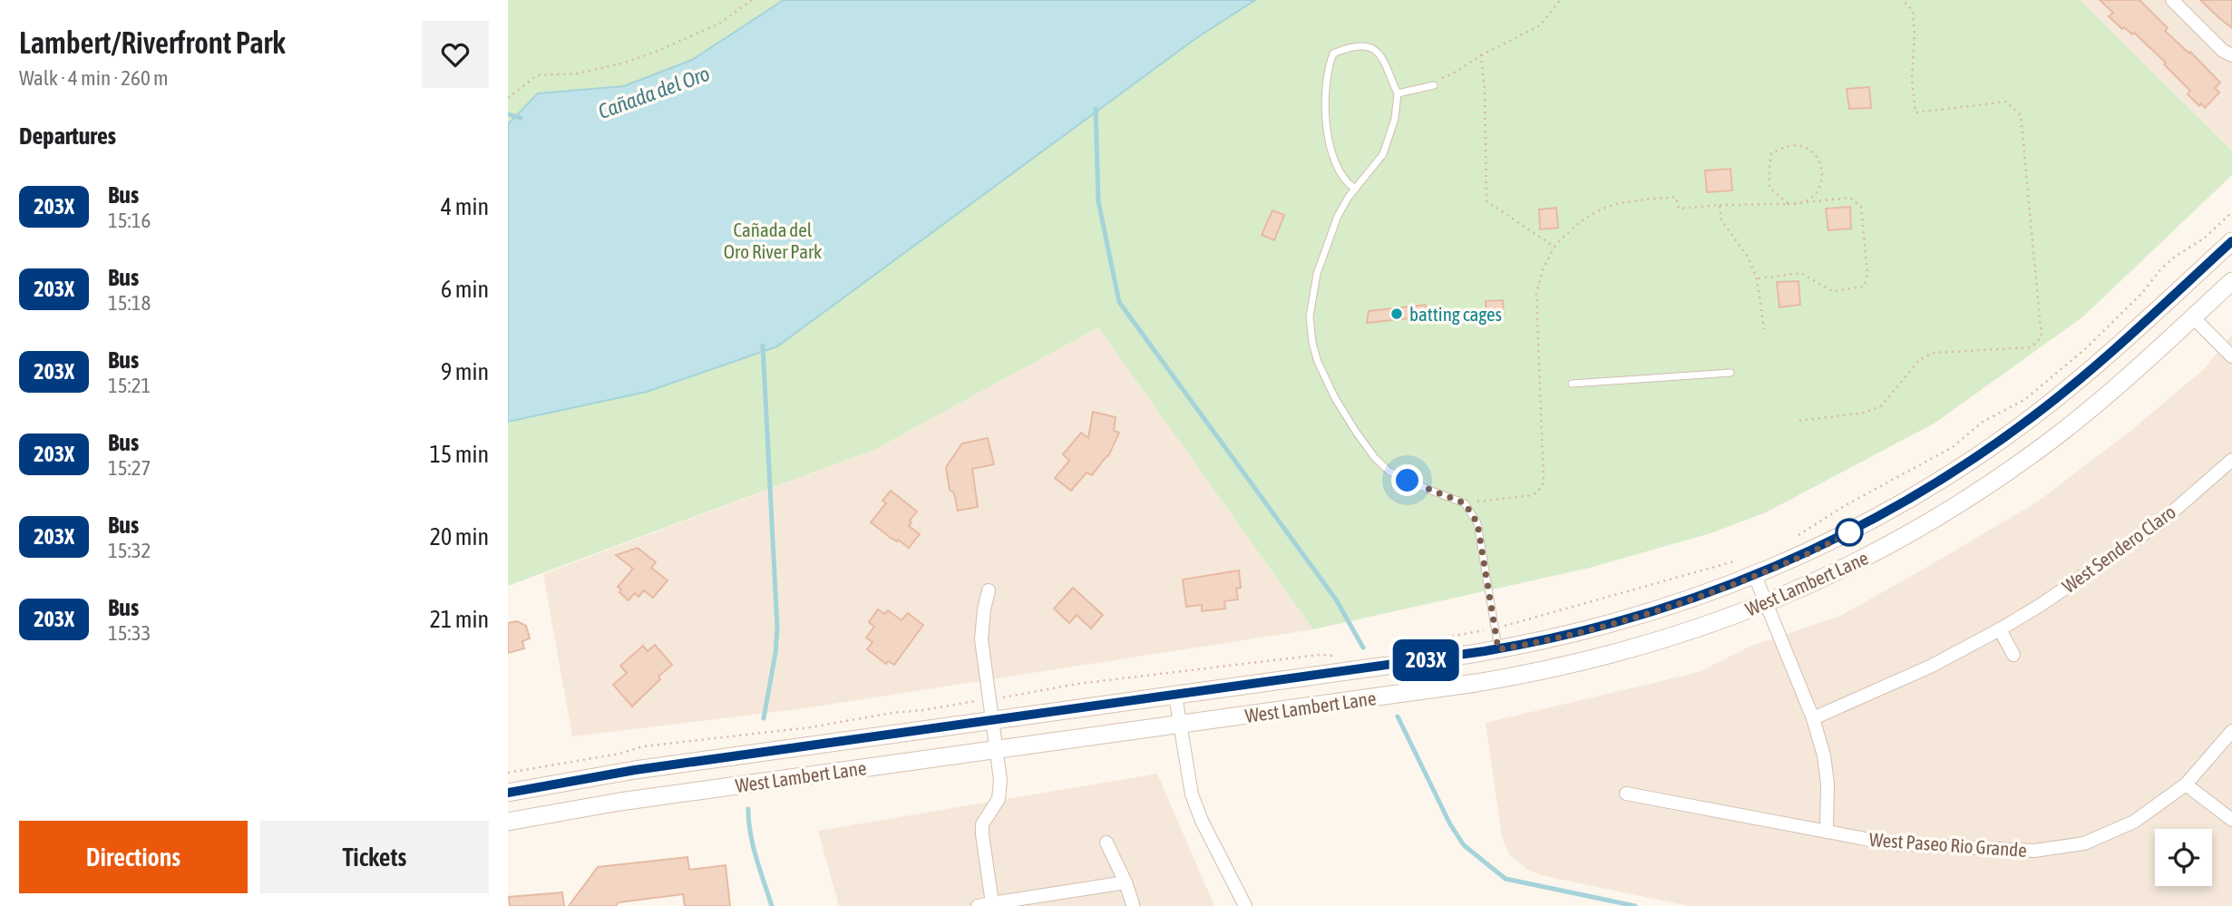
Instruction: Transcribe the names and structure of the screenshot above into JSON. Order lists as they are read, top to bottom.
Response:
{
  "streets": {
    "main road": ["West Lambert Lane"],
    "street": ["West Sendero Claro", "West Paseo Rio Grande"]
  },
  "water": ["Cañada del Oro"],
  "parks": ["Cañada del Oro River Park"],
  "places": ["batting cages"],
  "lines": ["bus line 203X"],
  "page": {
    "heading": [
      ["Lambert/Riverfront Park", "Walk · 4 min · 260 m"],
      "Departures"
    ],
    "on_map": "203X",
    "list": [
      {
        "mark": "203X",
        "name": "Bus",
        "note": "15:16",
        "value": "4 min"
      },
      {
        "mark": "203X",
        "name": "Bus",
        "note": "15:18",
        "value": "6 min"
      },
      {
        "mark": "203X",
        "name": "Bus",
        "note": "15:21",
        "value": "9 min"
      },
      {
        "mark": "203X",
        "name": "Bus",
        "note": "15:27",
        "value": "15 min"
      },
      {
        "mark": "203X",
        "name": "Bus",
        "note": "15:32",
        "value": "20 min"
      },
      {
        "mark": "203X",
        "name": "Bus",
        "note": "15:33",
        "value": "21 min"
      }
    ],
    "buttons": ["Directions", "Tickets"]
  }
}
